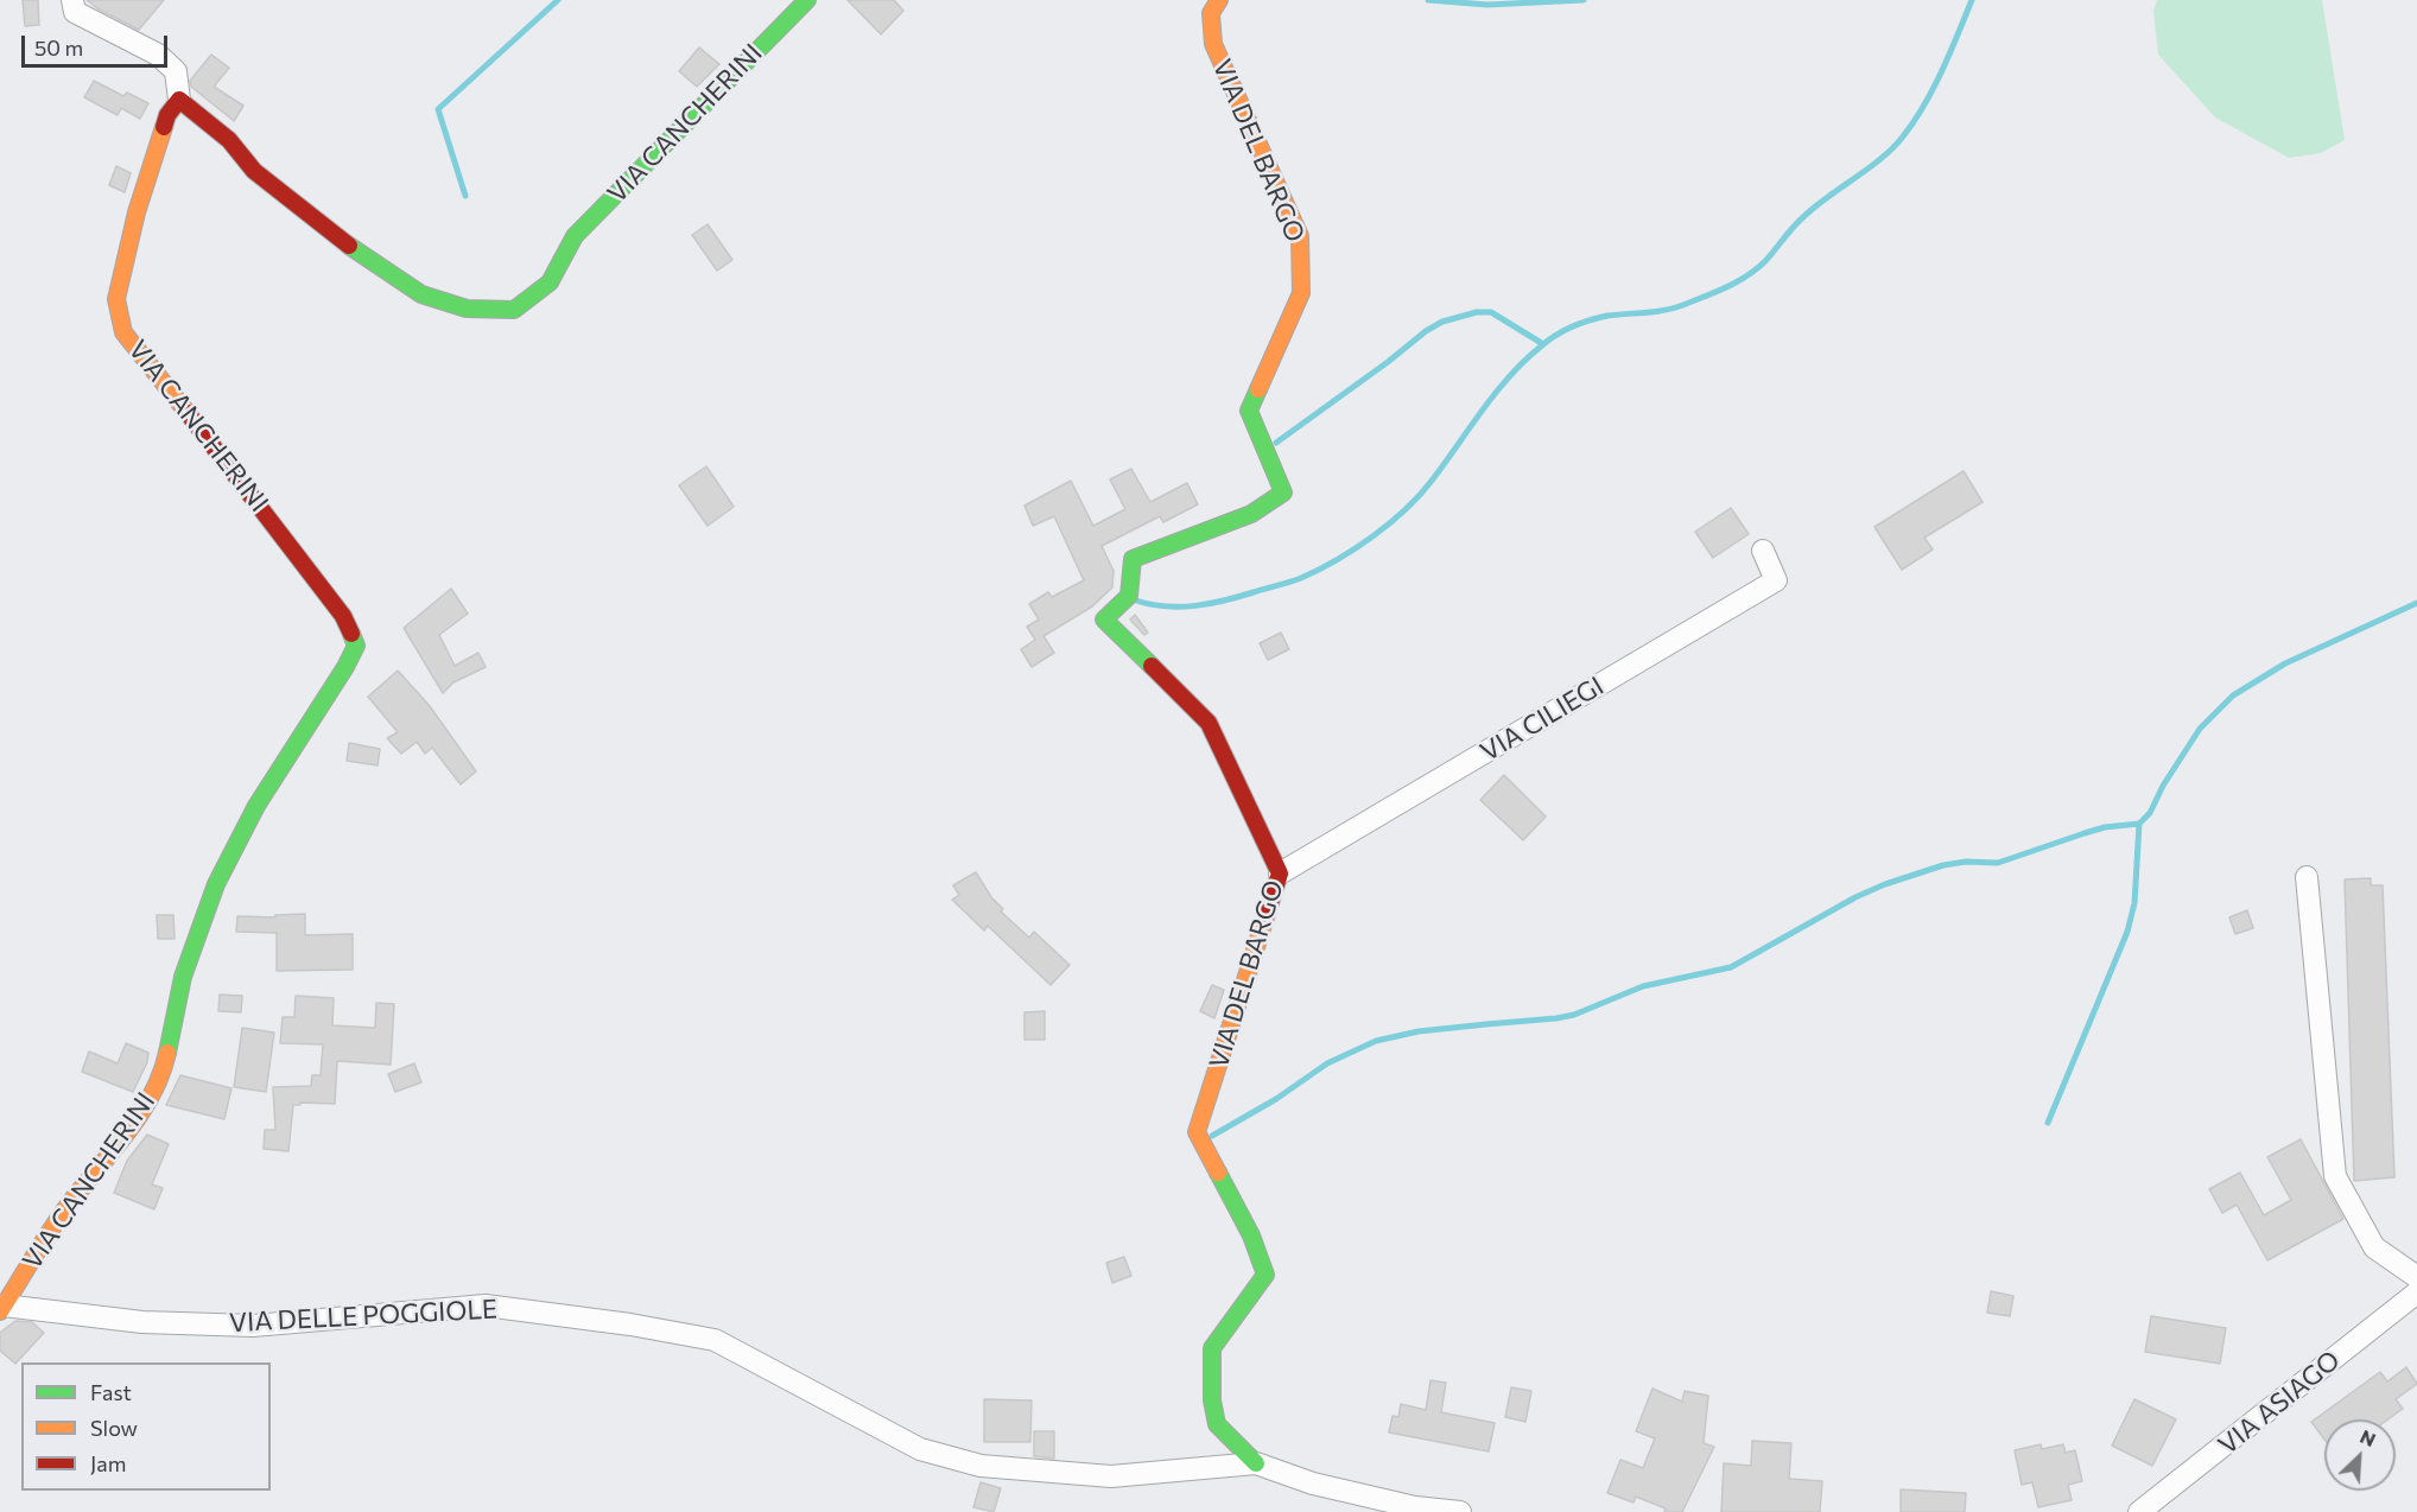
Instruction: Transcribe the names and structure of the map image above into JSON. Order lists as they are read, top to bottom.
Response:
{
  "streets": {
    "street": [
      "VIA CANCHERINI",
      "VIA DEL BARGO",
      "VIA CILIEGI",
      "VIA DELLE POGGIOLE",
      "VIA ASIAGO"
    ]
  },
  "crossings": [
    ["VIA CANCHERINI", "VIA DELLE POGGIOLE"],
    ["VIA DEL BARGO", "VIA CILIEGI"],
    ["VIA DEL BARGO", "VIA DELLE POGGIOLE"]
  ],
  "legend": ["Fast", "Slow", "Jam"],
  "scale_bar": "50 m",
  "north": "top right"
}
